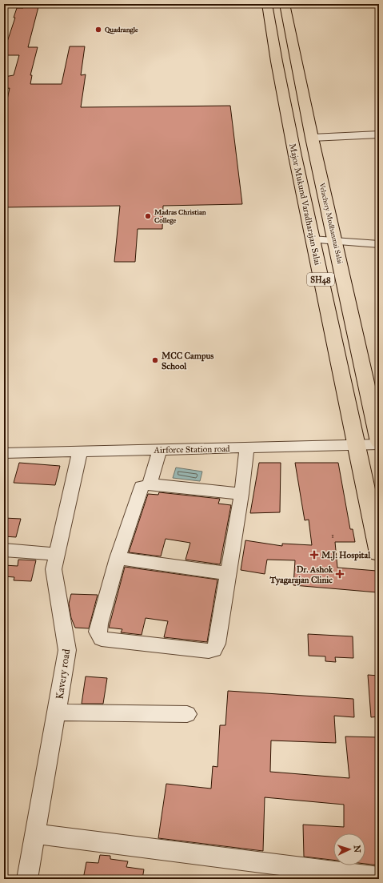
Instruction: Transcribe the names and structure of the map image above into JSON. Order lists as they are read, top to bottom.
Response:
{
  "streets": {
    "main road": ["Major Mukund Varadharajan Salai", "Velachery Mudhanmai Salai", "SH48"],
    "street": ["Airforce Station road", "Kavery road"]
  },
  "crossings": [
    ["Major Mukund Varadharajan Salai", "Airforce Station road"],
    ["Airforce Station road", "Kavery road"]
  ],
  "places": {
    "other": ["Quadrangle", "Madras Christian College", "MCC Campus School"],
    "health": ["M.J. Hospital", "Dr. Ashok Tyagarajan Clinic"]
  },
  "house_numbers": ["1"],
  "north": "right"
}
